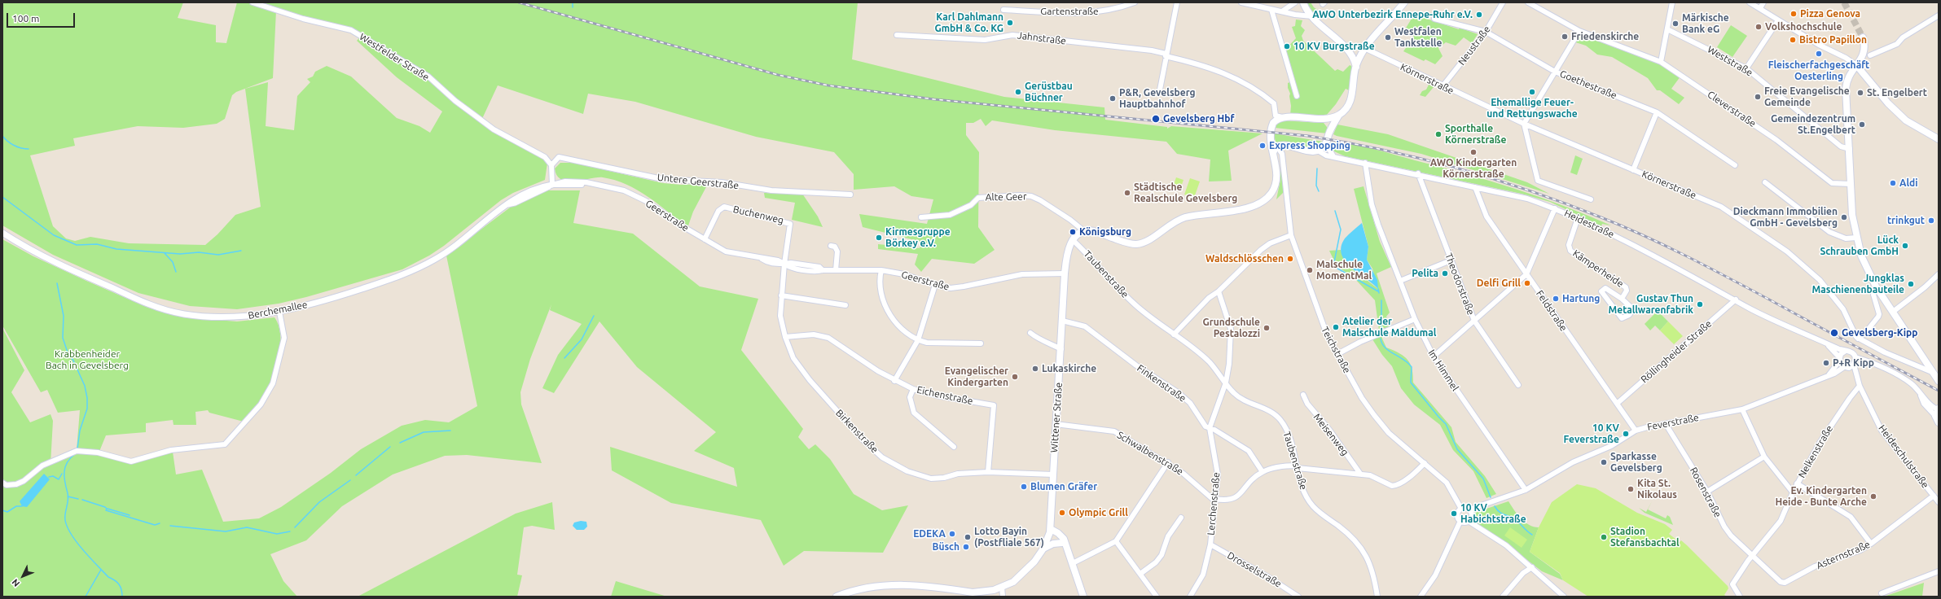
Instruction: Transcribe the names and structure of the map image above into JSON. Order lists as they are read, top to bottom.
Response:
{
  "streets": {
    "main road": ["Wittener Straße"],
    "street": [
      "Gartenstraße",
      "Jahnstraße",
      "Neustraße",
      "Westfelder Straße",
      "Weststraße",
      "Körnerstraße",
      "Goethestraße",
      "Cleverstraße",
      "Untere Geerstraße",
      "Alte Geer",
      "Buchenweg",
      "Geerstraße",
      "Heidestraße",
      "Kämperheide",
      "Taubenstraße",
      "Theodorstraße",
      "Berchemallee",
      "Feldstraße",
      "Teichstraße",
      "Röllingheider Straße",
      "Im Himmel",
      "Finkenstraße",
      "Eichenstraße",
      "Feverstraße",
      "Birkenstraße",
      "Meisenweg",
      "Nelkenstraße",
      "Schwalbenstraße",
      "Heideschulstraße",
      "Rosenstraße",
      "Lerchenstraße",
      "Asternstraße",
      "Drosselstraße"
    ]
  },
  "crossings": [
    ["Neustraße", "Körnerstraße"],
    ["Neustraße", "Goethestraße"],
    ["Westfelder Straße", "Untere Geerstraße"],
    ["Alte Geer", "Wittener Straße"],
    ["Buchenweg", "Geerstraße"],
    ["Buchenweg", "Birkenstraße"],
    ["Geerstraße", "Berchemallee"],
    ["Geerstraße", "Wittener Straße"],
    ["Geerstraße", "Birkenstraße"],
    ["Heidestraße", "Kämperheide"],
    ["Heidestraße", "Theodorstraße"],
    ["Heidestraße", "Feldstraße"],
    ["Heidestraße", "Röllingheider Straße"],
    ["Heidestraße", "Im Himmel"],
    ["Heidestraße", "Feverstraße"],
    ["Heidestraße", "Heideschulstraße"],
    ["Taubenstraße", "Wittener Straße"],
    ["Taubenstraße", "Meisenweg"],
    ["Feldstraße", "Röllingheider Straße"],
    ["Feldstraße", "Feverstraße"],
    ["Teichstraße", "Feverstraße"],
    ["Teichstraße", "Meisenweg"],
    ["Im Himmel", "Feverstraße"],
    ["Finkenstraße", "Wittener Straße"],
    ["Finkenstraße", "Meisenweg"],
    ["Finkenstraße", "Lerchenstraße"],
    ["Eichenstraße", "Birkenstraße"],
    ["Wittener Straße", "Birkenstraße"],
    ["Wittener Straße", "Schwalbenstraße"],
    ["Feverstraße", "Rosenstraße"],
    ["Meisenweg", "Schwalbenstraße"],
    ["Meisenweg", "Lerchenstraße"],
    ["Nelkenstraße", "Heideschulstraße"],
    ["Nelkenstraße", "Rosenstraße"],
    ["Nelkenstraße", "Asternstraße"],
    ["Schwalbenstraße", "Lerchenstraße"],
    ["Heideschulstraße", "Asternstraße"],
    ["Rosenstraße", "Asternstraße"],
    ["Lerchenstraße", "Drosselstraße"]
  ],
  "parks": ["Krabbenheider Bach in Gevelsberg"],
  "places": [
    "Pizza Genova",
    "AWO Unterbezirk Ennepe-Ruhr e.V.",
    "Karl Dahlmann GmbH & Co. KG",
    "Märkische Bank eG",
    "Volkshochschule",
    "Friedenskirche",
    "Westfalen Tankstelle",
    "Bistro Papillon",
    "10 KV Burgstraße",
    "Fleischerfachgeschäft Oesterling",
    "Gerüstbau Büchner",
    "Ehemallige Feuer- und Rettungswache",
    "St. Engelbert",
    "Freie Evangelische Gemeinde",
    "P&R, Gevelsberg Hauptbahnhof",
    "Gevelsberg Hbf",
    "Gemeindezentrum St.Engelbert",
    "Sporthalle Körnerstraße",
    "Express Shopping",
    "AWO Kindergarten Körnerstraße",
    "Aldi",
    "Städtische Realschule Gevelsberg",
    "Dieckmann Immobilien GmbH - Gevelsberg",
    "trinkgut",
    "Königsburg",
    "Kirmesgruppe Börkey e.V.",
    "Lück Schrauben GmbH",
    "Waldschlösschen",
    "Malschule MomentMal",
    "Pelita",
    "Delfi Grill",
    "Jungklas Maschienenbauteile",
    "Hartung",
    "Gustav Thun Metallwarenfabrik",
    "Atelier der Malschule Maldumal",
    "Grundschule Pestalozzi",
    "Gevelsberg-Kipp",
    "P+R Kipp",
    "Lukaskirche",
    "Evangelischer Kindergarten",
    "10 KV Feverstraße",
    "Sparkasse Gevelsberg",
    "Blumen Gräfer",
    "Kita St. Nikolaus",
    "Ev. Kindergarten Heide - Bunte Arche",
    "Olympic Grill",
    "10 KV Habichtstraße",
    "EDEKA",
    "Lotto Bayin (Postfliale 567)",
    "Stadion Stefansbachtal",
    "Büsch"
  ],
  "scale_bar": "100 m",
  "north": "bottom left"
}
